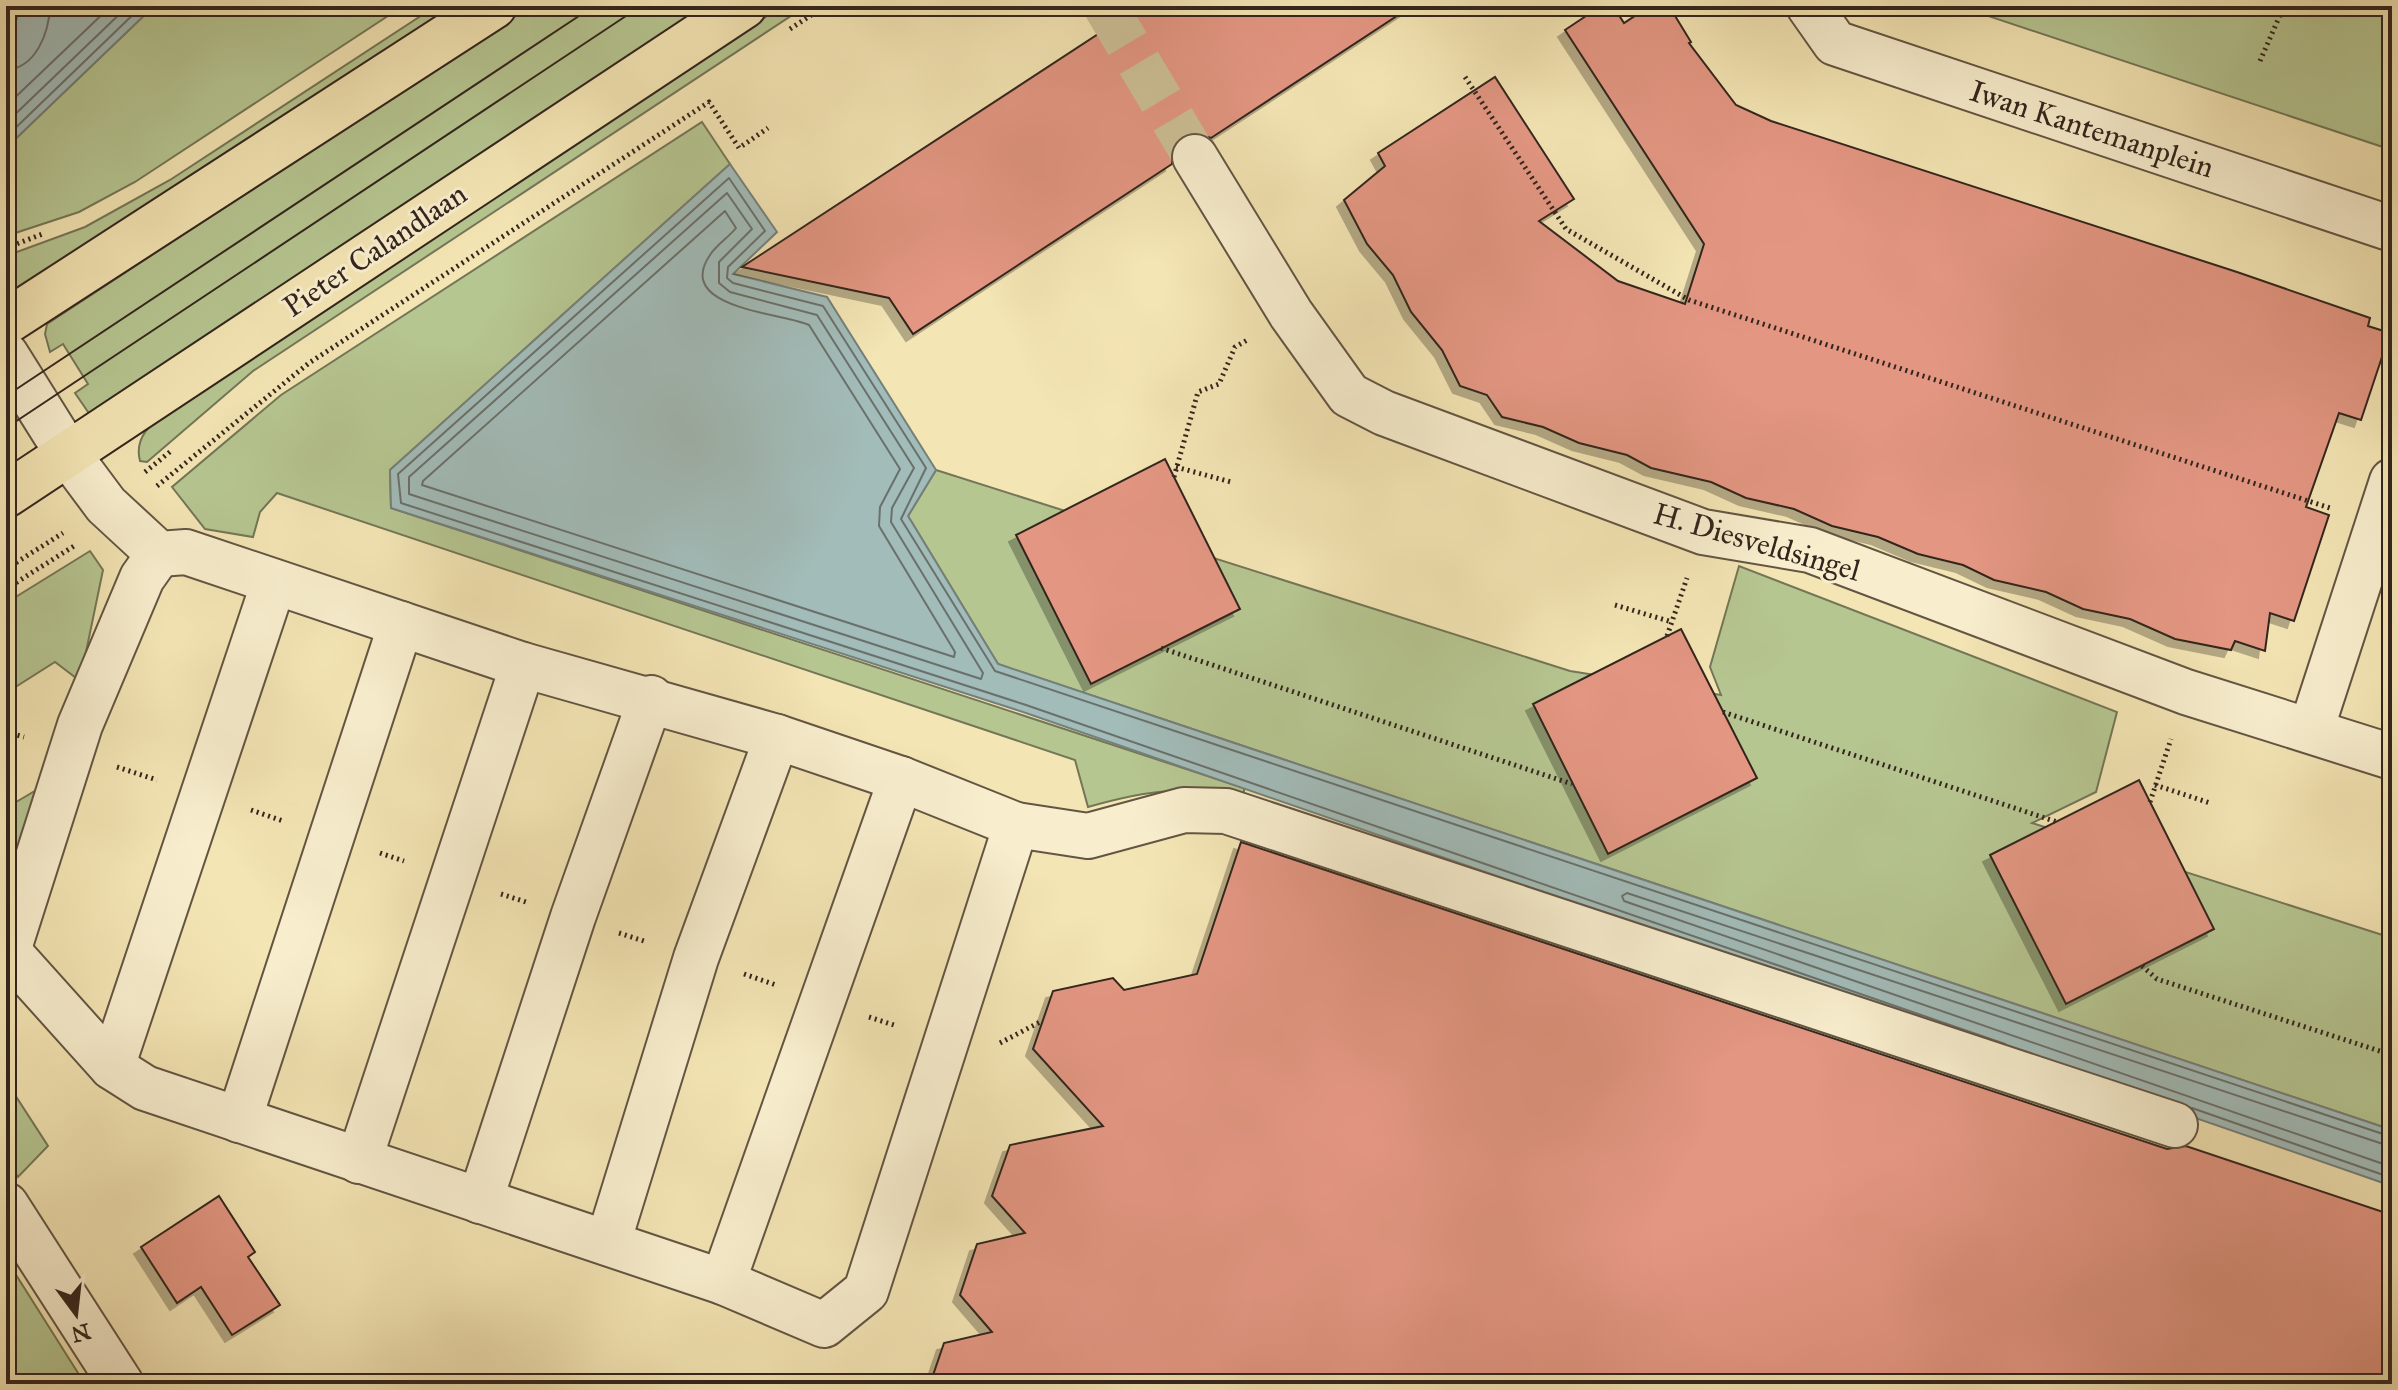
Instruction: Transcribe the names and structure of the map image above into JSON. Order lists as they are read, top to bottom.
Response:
{
  "streets": {
    "main road": ["Pieter Calandlaan"],
    "street": ["Iwan Kantemanplein", "H. Diesveldsingel"]
  },
  "north": "bottom"
}
